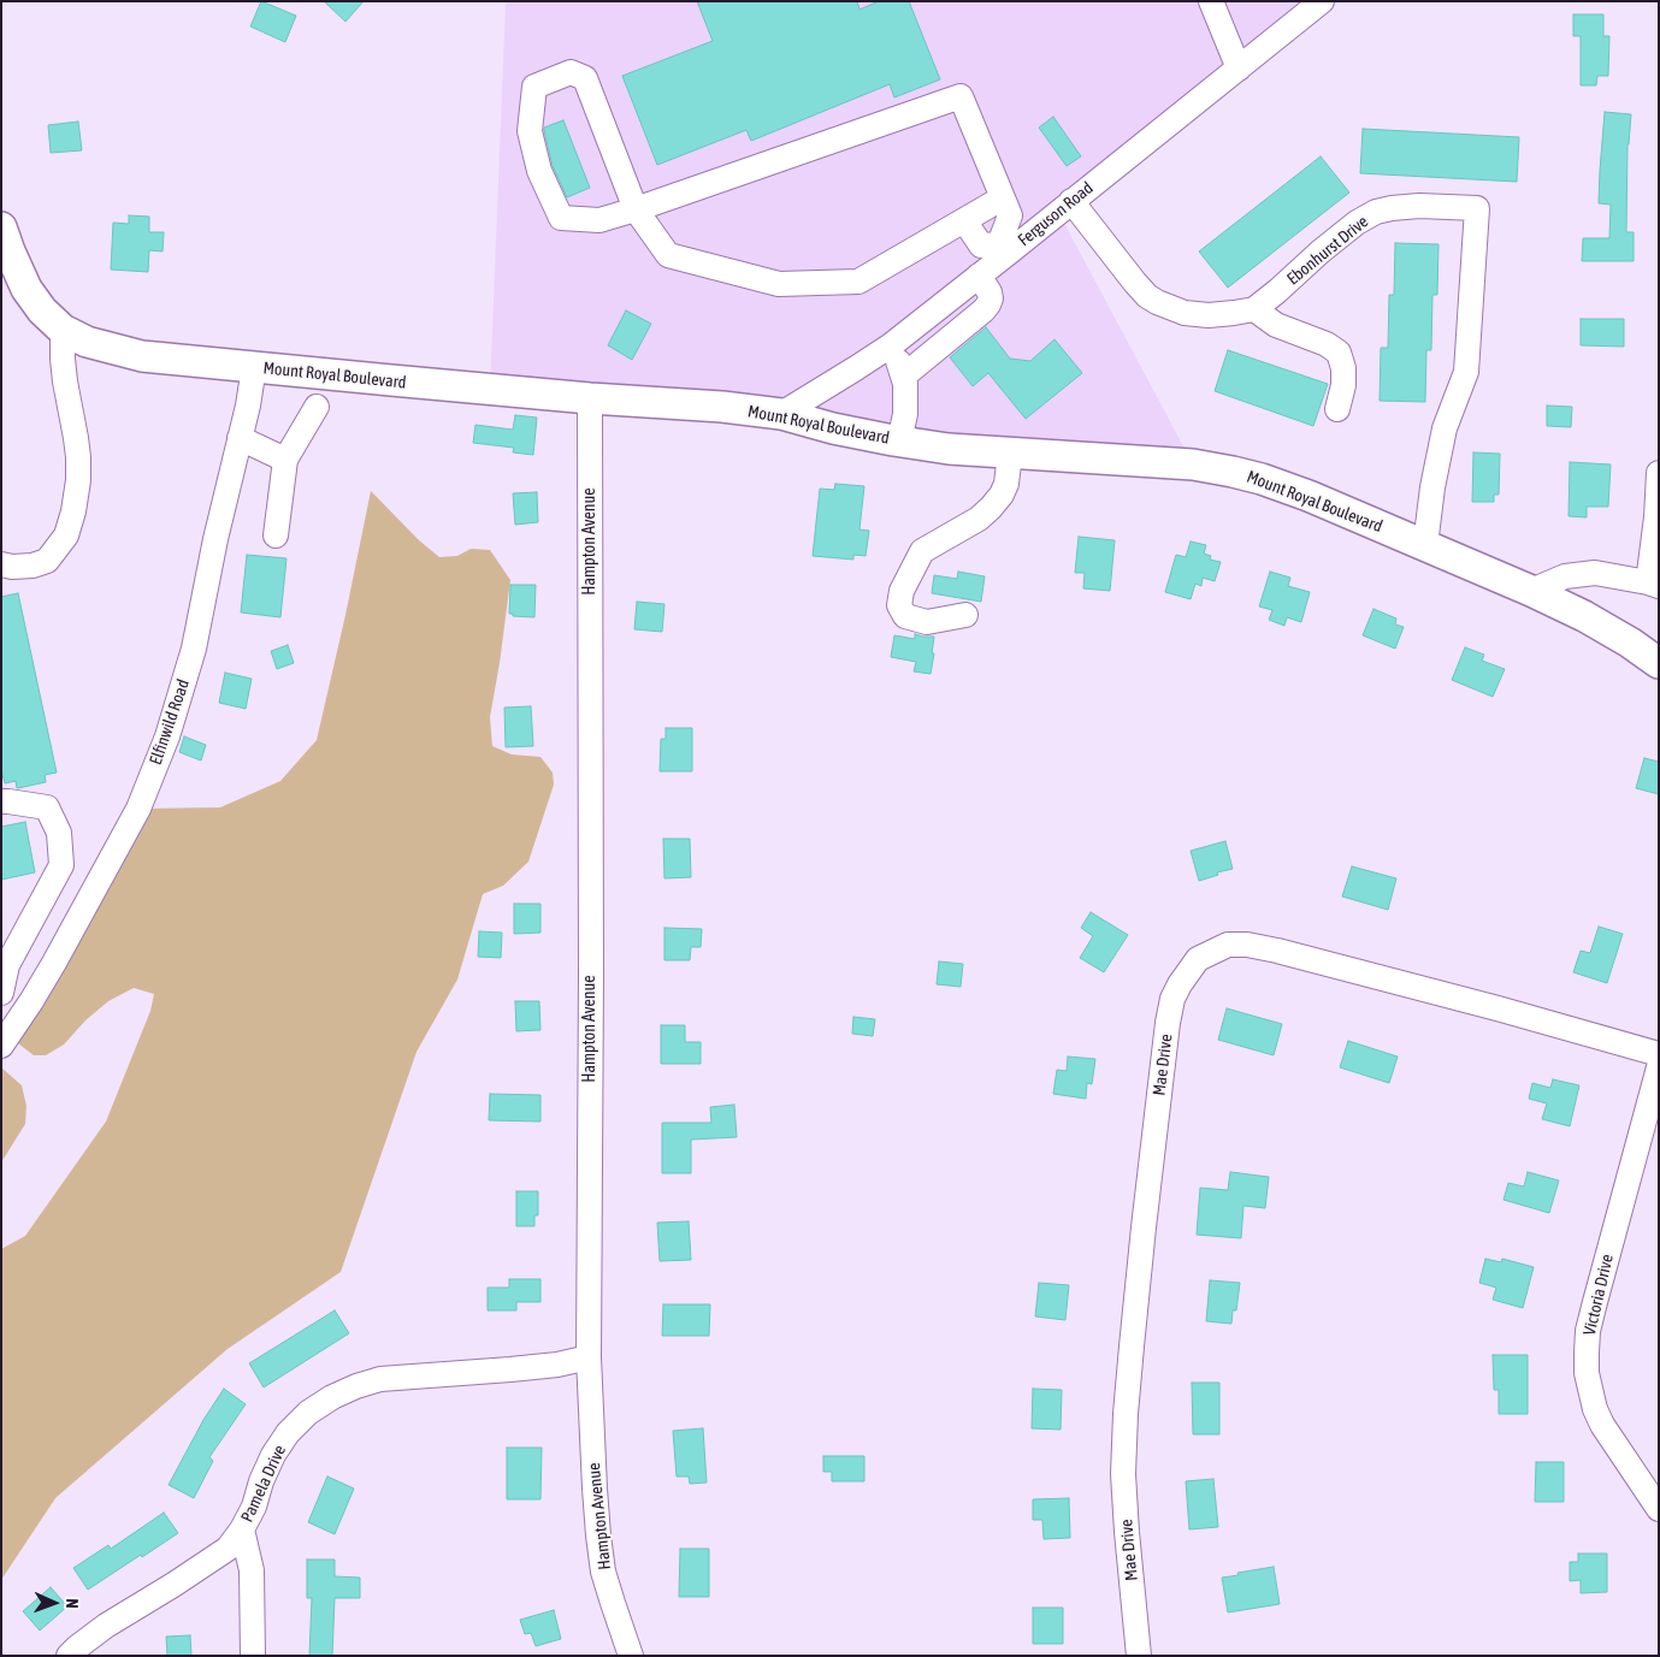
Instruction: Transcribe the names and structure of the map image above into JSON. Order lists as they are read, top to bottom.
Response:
{
  "streets": {
    "main road": ["Mount Royal Boulevard"],
    "street": [
      "Ferguson Road",
      "Ebonhurst Drive",
      "Hampton Avenue",
      "Elfinwild Road",
      "Mae Drive",
      "Victoria Drive",
      "Pamela Drive"
    ]
  },
  "crossings": [
    ["Ferguson Road", "Ebonhurst Drive"],
    ["Ferguson Road", "Mount Royal Boulevard"],
    ["Ebonhurst Drive", "Mount Royal Boulevard"],
    ["Mount Royal Boulevard", "Hampton Avenue"],
    ["Mount Royal Boulevard", "Elfinwild Road"],
    ["Hampton Avenue", "Pamela Drive"]
  ],
  "north": "right"
}
